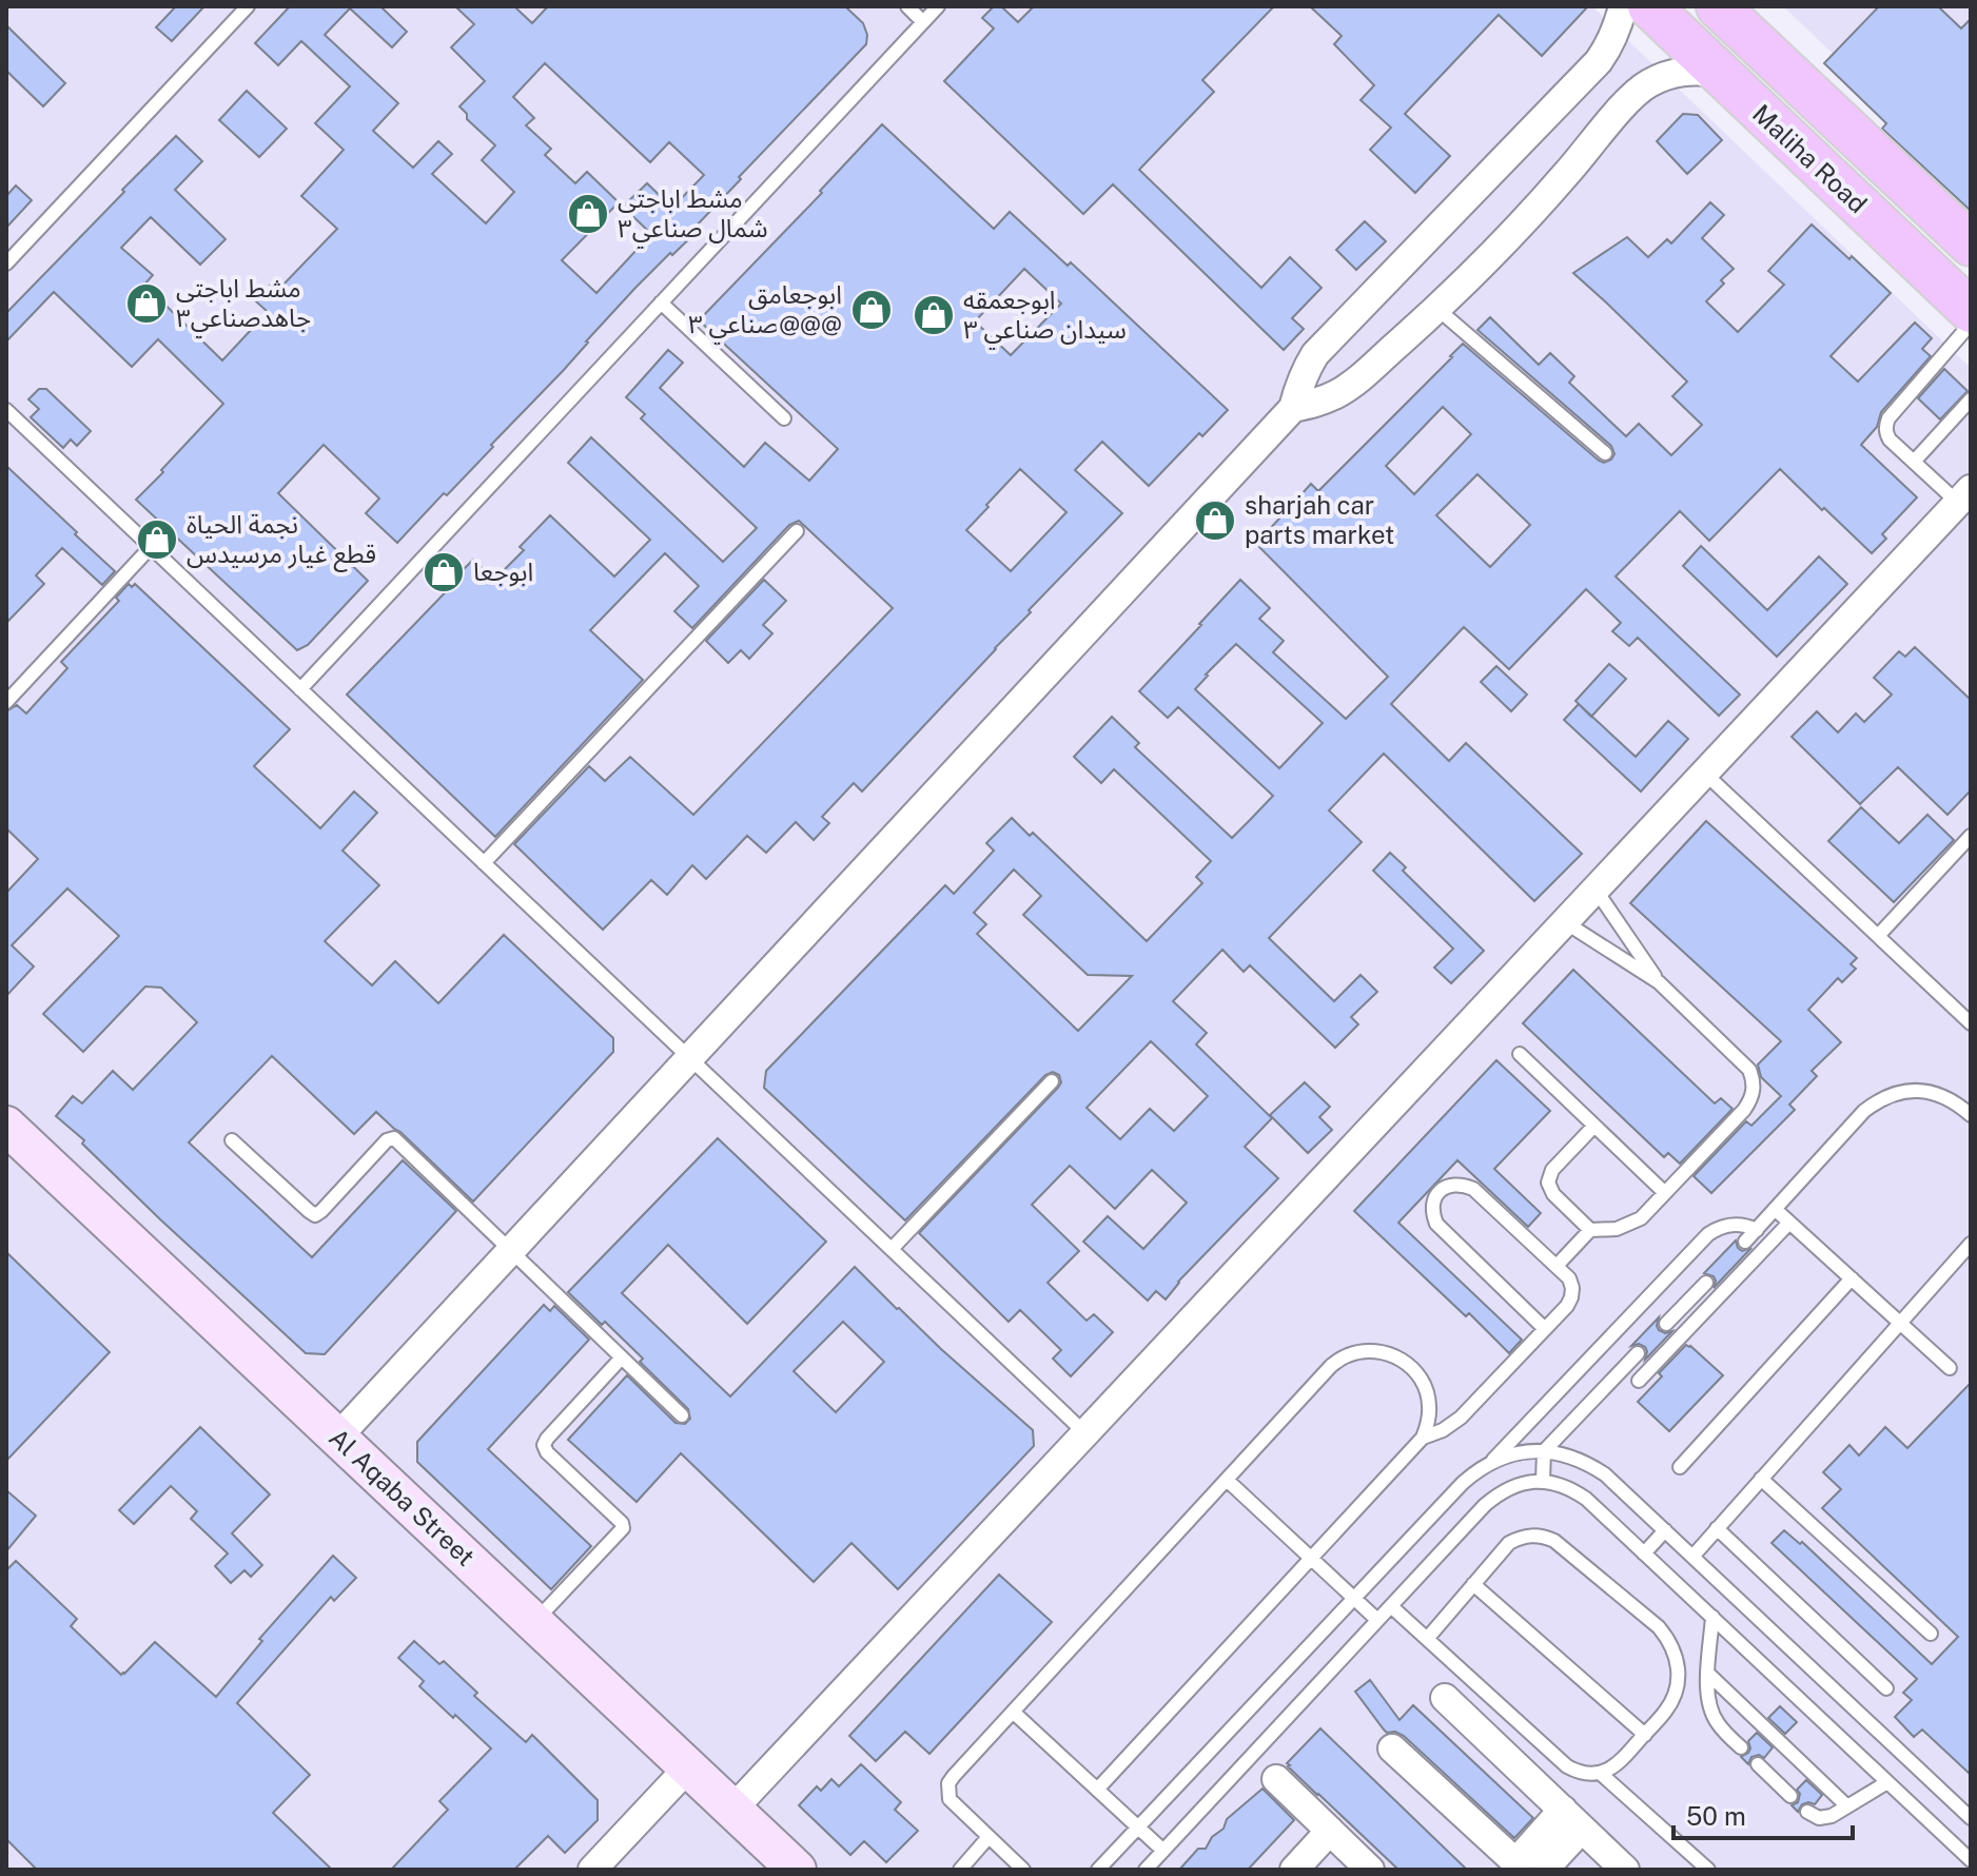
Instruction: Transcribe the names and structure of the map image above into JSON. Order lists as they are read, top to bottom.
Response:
{
  "streets": {
    "main road": ["Maliha Road"],
    "street": ["Al Aqaba Street"]
  },
  "places": {
    "shop": [
      "مشط اباجتي شمال صناعي٣",
      "مشط اباجتي جاهدصناعي٣",
      "ابوجعامق صناعي ٣@@@",
      "ابوجعمقه سيدان صناعي ٣",
      "sharjah car parts market",
      "نجمة الحياة قطع غيار مرسيدس",
      "ابوجعا"
    ]
  },
  "scale_bar": "50 m"
}
